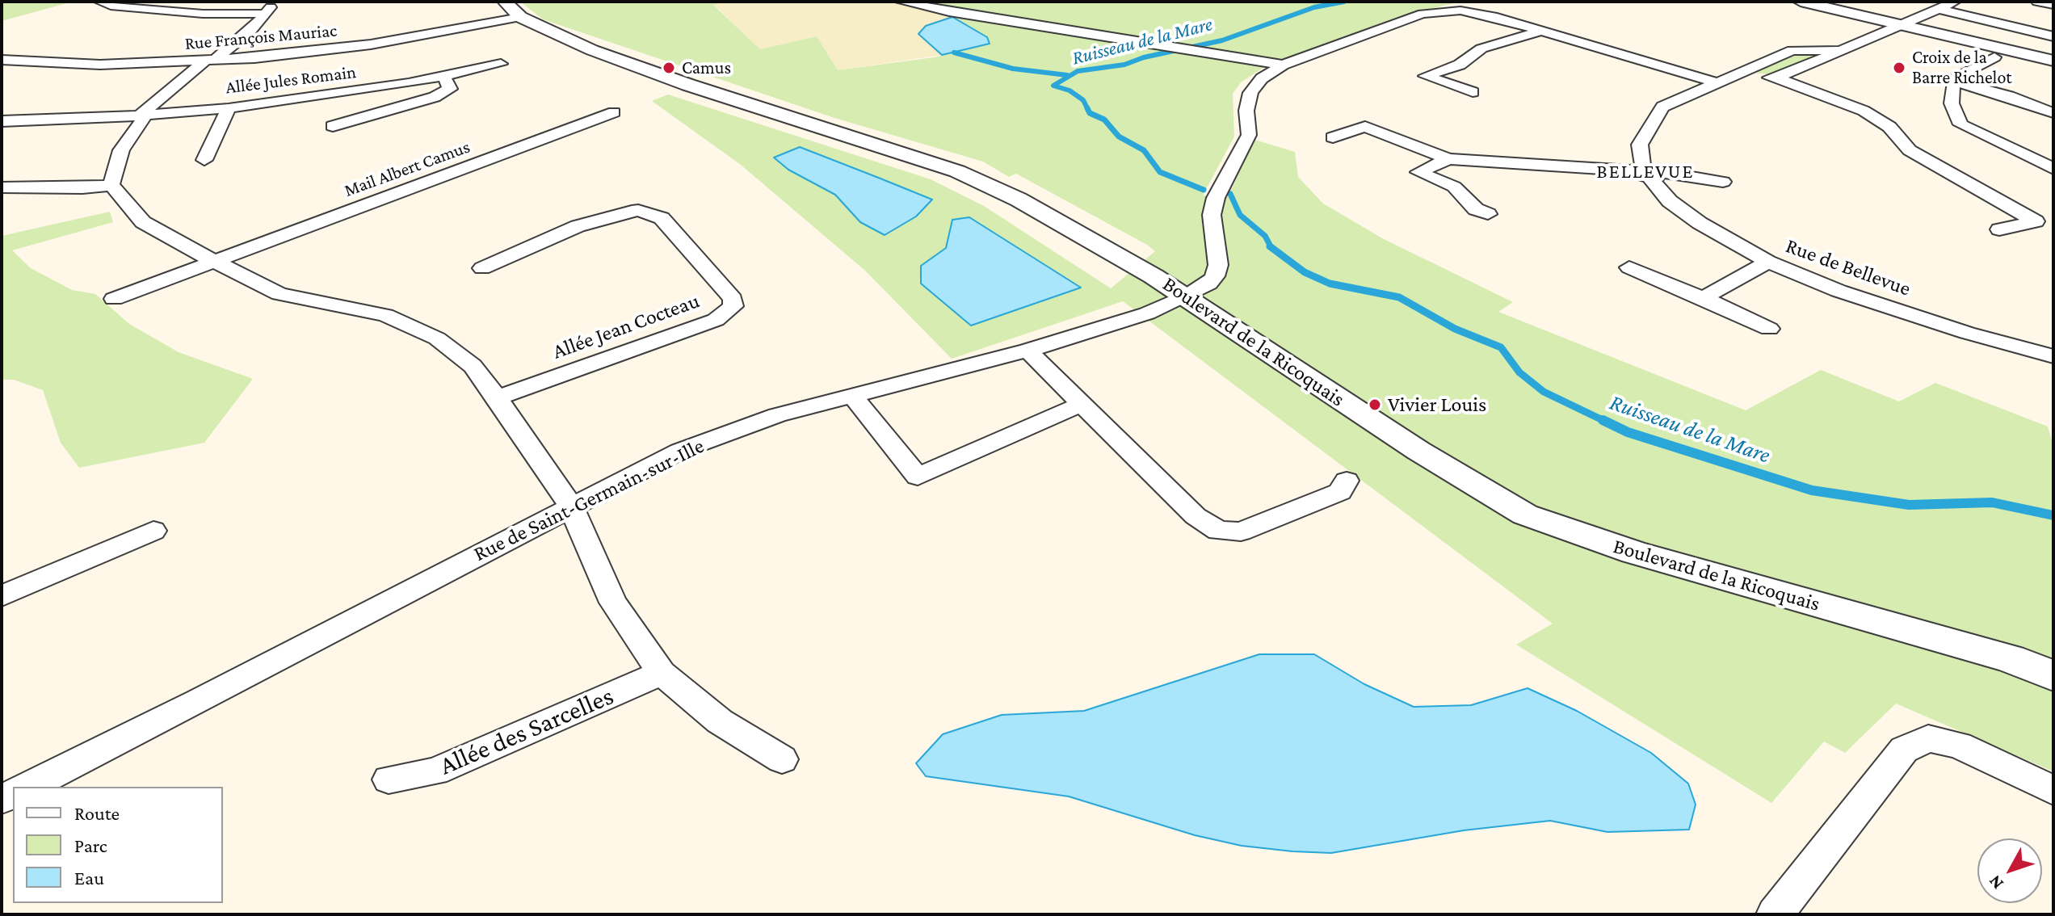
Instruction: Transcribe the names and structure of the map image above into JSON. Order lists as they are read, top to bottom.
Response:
{
  "streets": {
    "street": [
      "Rue François Mauriac",
      "Allée Jules Romain",
      "Mail Albert Camus",
      "Rue de Bellevue",
      "Allée Jean Cocteau",
      "Boulevard de la Ricoquais",
      "Rue de Saint-Germain-sur-Ille",
      "Allée des Sarcelles"
    ]
  },
  "crossings": [
    ["Rue François Mauriac", "Boulevard de la Ricoquais"],
    ["Boulevard de la Ricoquais", "Rue de Saint-Germain-sur-Ille"]
  ],
  "districts": ["BELLEVUE"],
  "water": ["Ruisseau de la Mare"],
  "places": ["Camus", "Croix de la Barre Richelot", "Vivier Louis"],
  "legend": ["Route", "Parc", "Eau"],
  "north": "bottom left"
}
